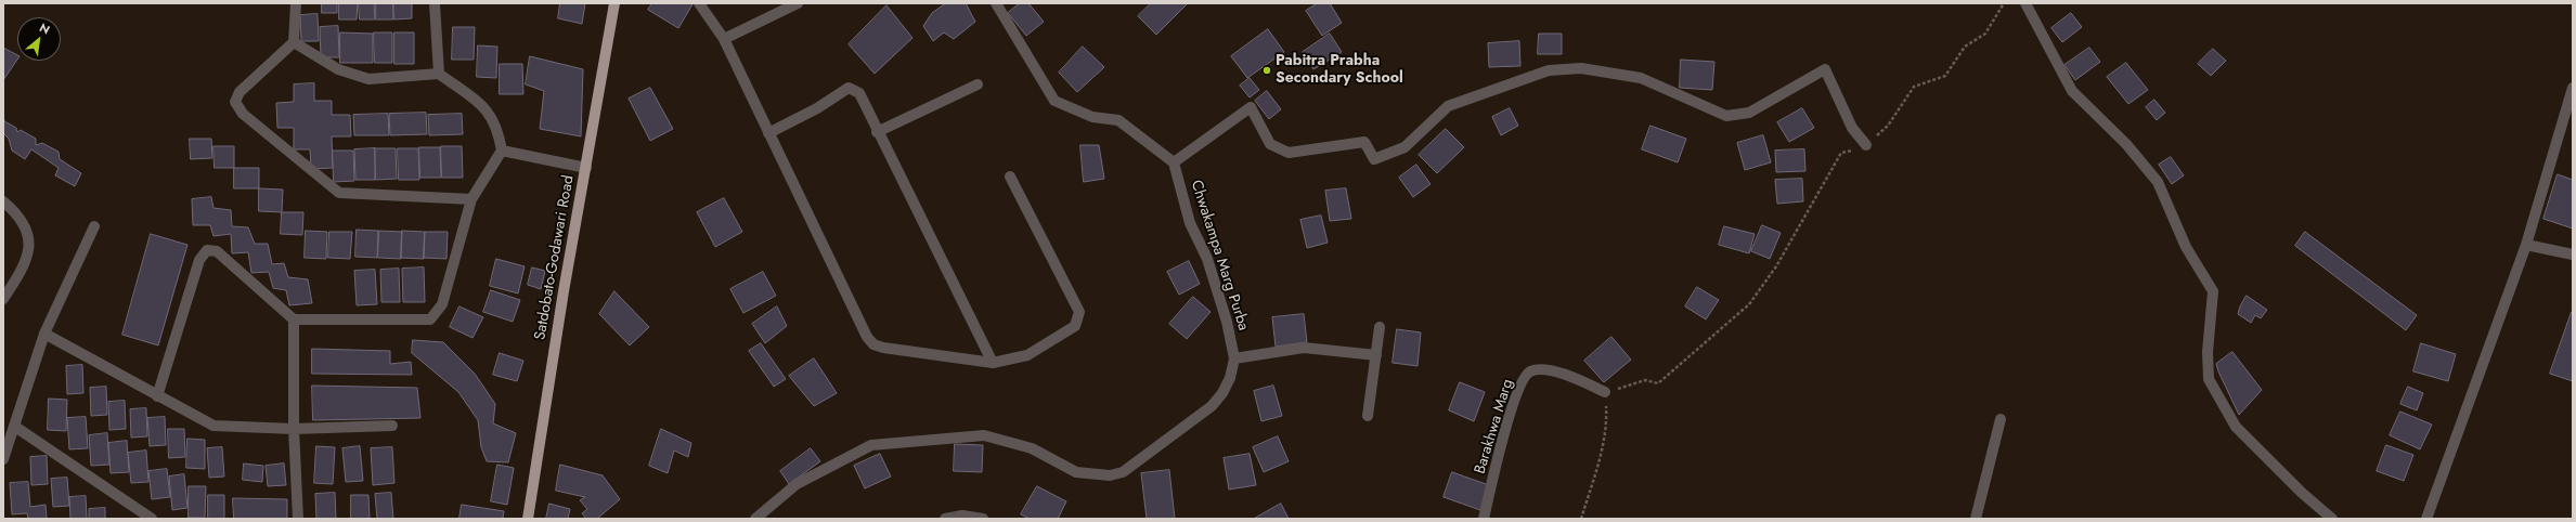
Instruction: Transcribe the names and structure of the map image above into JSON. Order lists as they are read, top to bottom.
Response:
{
  "streets": {
    "main road": ["Satdobato-Godawari Road"],
    "street": ["Chwakampa Marg Purba", "Barakhwa Marg"]
  },
  "places": ["Pabitra Prabha Secondary School"],
  "north": "top right"
}
